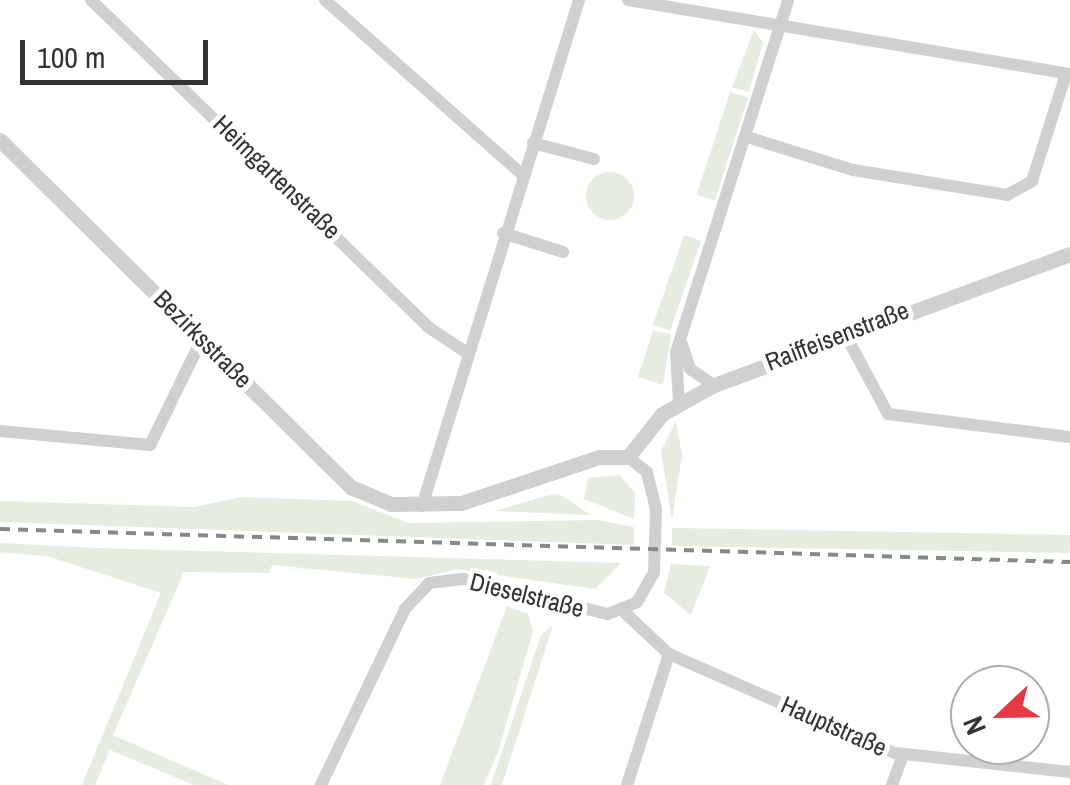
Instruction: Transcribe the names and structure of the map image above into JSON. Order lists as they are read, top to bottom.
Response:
{
  "streets": {
    "street": [
      "Heimgartenstraße",
      "Raiffeisenstraße",
      "Bezirksstraße",
      "Dieselstraße",
      "Hauptstraße"
    ]
  },
  "crossings": [
    ["Dieselstraße", "Hauptstraße"]
  ],
  "scale_bar": "100 m",
  "north": "left"
}
